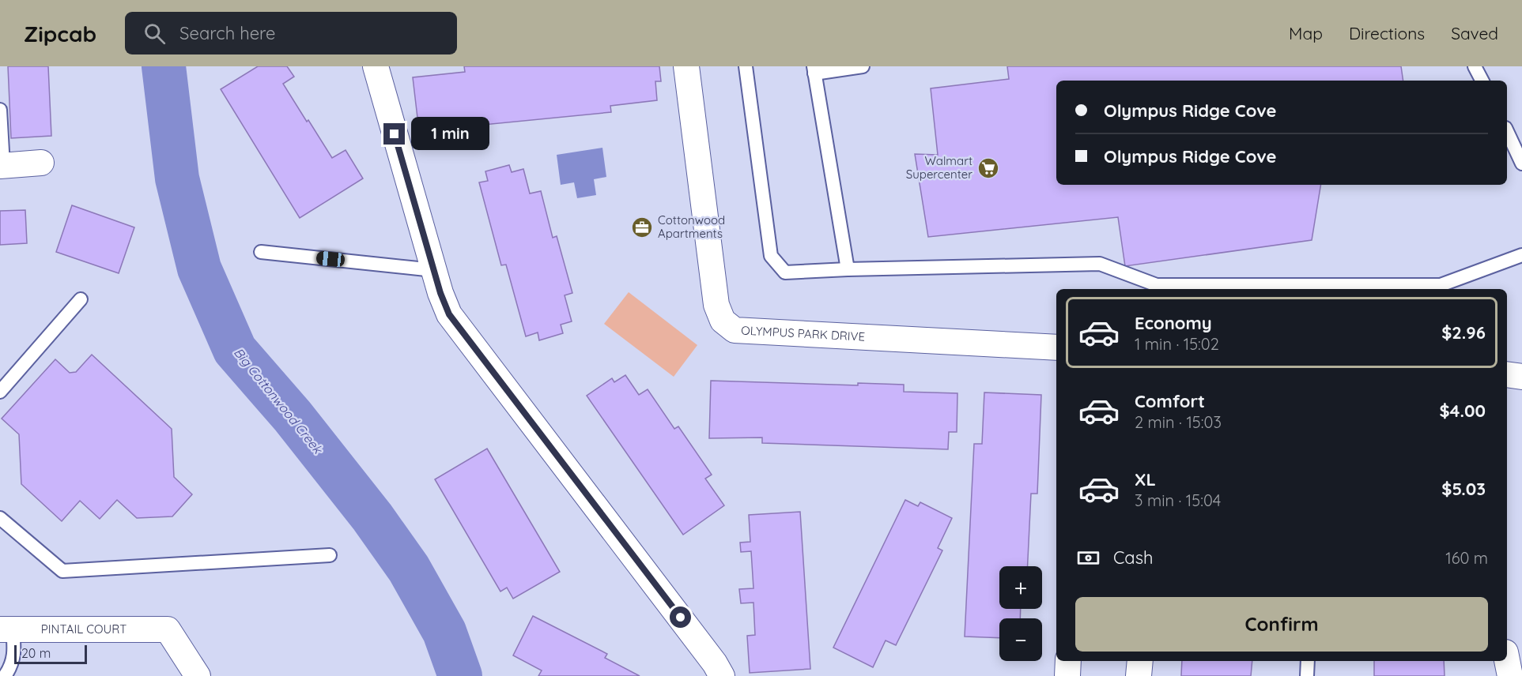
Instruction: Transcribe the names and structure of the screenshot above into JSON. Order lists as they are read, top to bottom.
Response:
{
  "streets": {
    "street": ["OLYMPUS PARK DRIVE", "PINTAIL COURT"]
  },
  "water": ["Big Cottonwood Creek"],
  "places": {
    "supermarket": ["Walmart Supercenter"],
    "office": ["Cottonwood Apartments"]
  },
  "scale_bar": "20 m",
  "page": {
    "header": "Zipcab",
    "search": "Search here",
    "nav": ["Map", "Directions", "Saved"],
    "banner": ["Olympus Ridge Cove", "Olympus Ridge Cove"],
    "bubble": "1 min",
    "list": [
      {
        "name": "Economy",
        "note": "1 min · 15:02",
        "value": "$2.96"
      },
      {
        "name": "Comfort",
        "note": "2 min · 15:03",
        "value": "$4.00"
      },
      {
        "name": "XL",
        "note": "3 min · 15:04",
        "value": "$5.03"
      }
    ],
    "pay": ["Cash", "160 m"],
    "map_buttons": ["+", "−"],
    "buttons": "Confirm",
    "scale": "20 m"
  }
}
